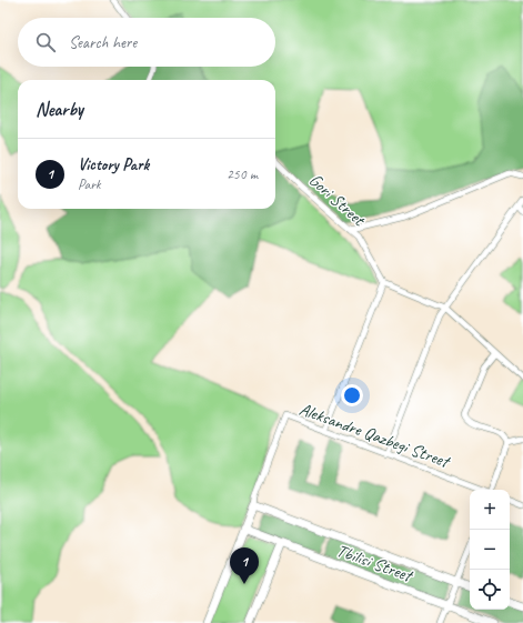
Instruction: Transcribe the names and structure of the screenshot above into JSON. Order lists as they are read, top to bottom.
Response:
{
  "streets": {
    "main road": ["Tbilisi Street"],
    "street": ["Gori Street", "Aleksandre Qazbegi Street"]
  },
  "crossings": [
    ["Aleksandre Qazbegi Street", "Tbilisi Street"]
  ],
  "page": {
    "search": "Search here",
    "heading": "Nearby",
    "list": [
      {
        "mark": "1",
        "name": "Victory Park",
        "note": "Park",
        "value": "250 m"
      }
    ],
    "map_buttons": ["+", "−"],
    "pins": "1"
  }
}
